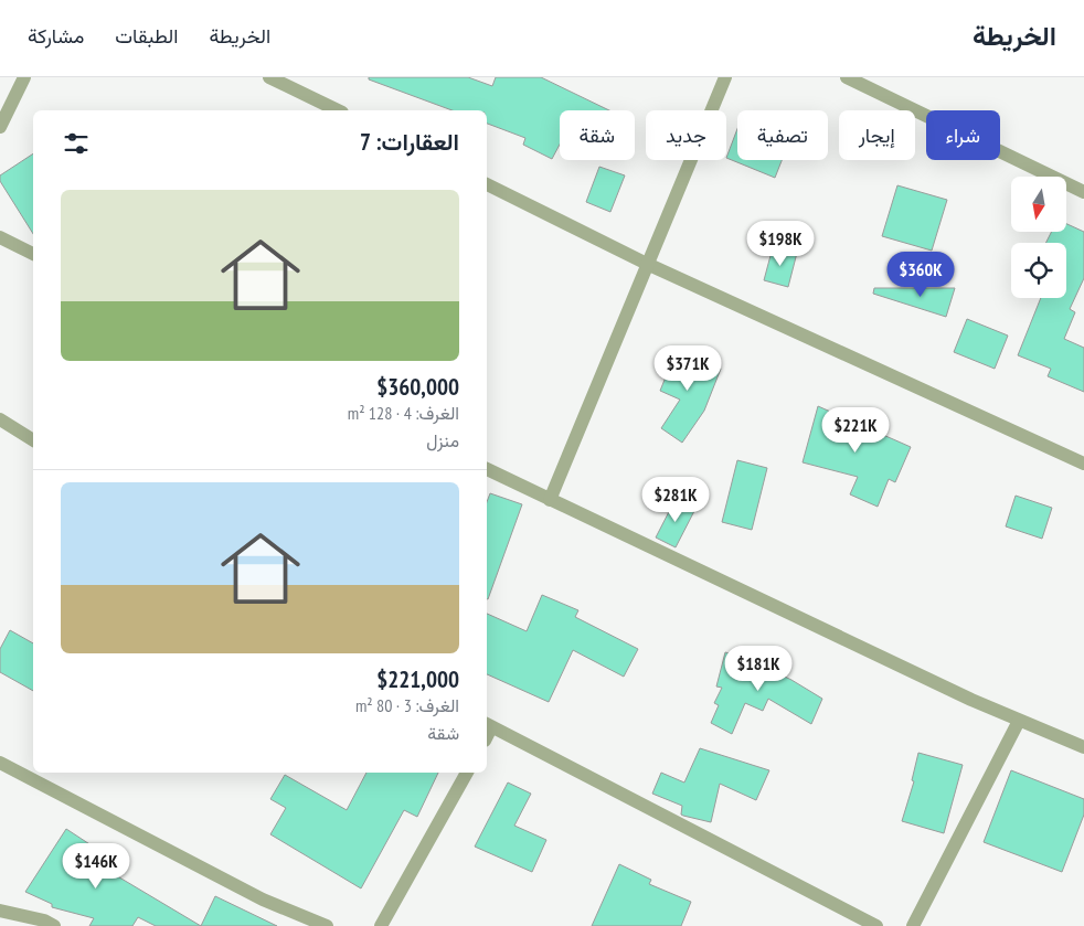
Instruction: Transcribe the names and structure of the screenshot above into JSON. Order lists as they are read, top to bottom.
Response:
{
  "north": "bottom",
  "page": {
    "header": "الخريطة",
    "nav": ["الخريطة", "الطبقات", "مشاركة"],
    "chip": [
      "شراء",
      "إيجار",
      "تصفية",
      "جديد",
      "شقة"
    ],
    "heading": "العقارات: 7",
    "list": [
      {
        "name": "$360,000",
        "note": "الغرف: 4 · 128 m² · منزل"
      },
      {
        "name": "$221,000",
        "note": "الغرف: 3 · 80 m² · شقة"
      }
    ],
    "price": [
      "$198K",
      "$360K",
      "$371K",
      "$221K",
      "$281K",
      "$181K",
      "$146K"
    ]
  }
}
